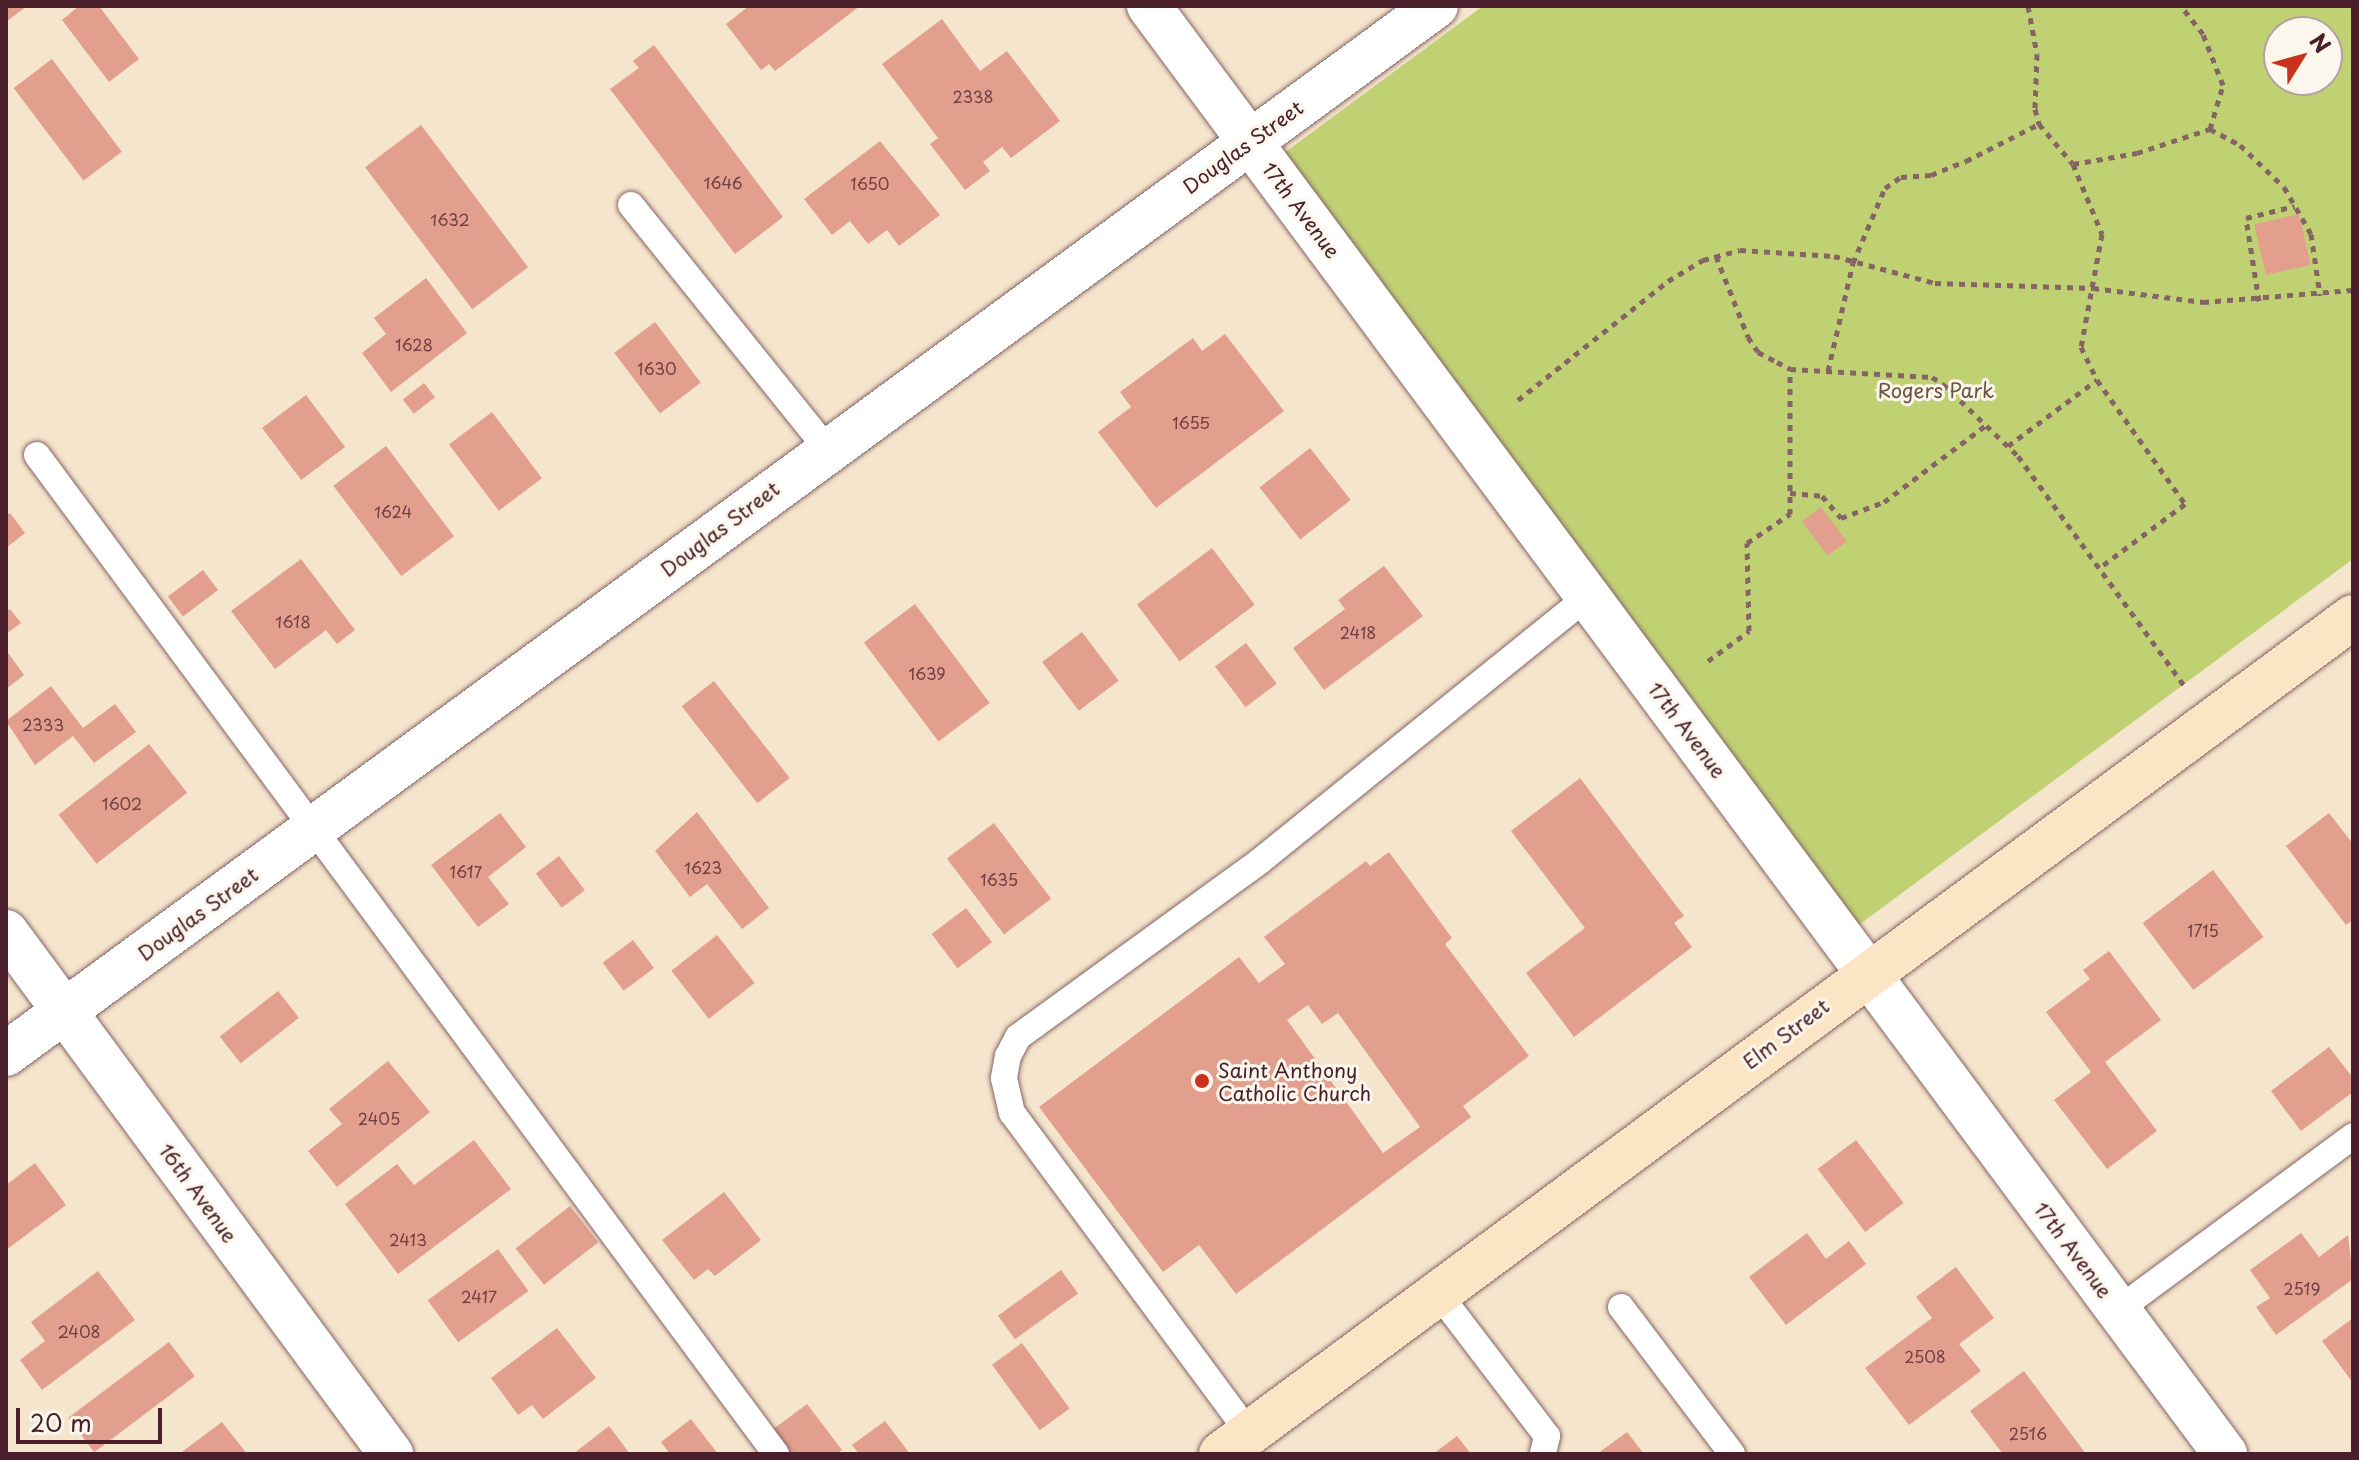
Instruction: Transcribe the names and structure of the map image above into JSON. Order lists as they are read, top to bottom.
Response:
{
  "streets": {
    "street": [
      "Douglas Street",
      "17th Avenue",
      "Elm Street",
      "16th Avenue"
    ]
  },
  "crossings": [
    ["Douglas Street", "17th Avenue"],
    ["Douglas Street", "16th Avenue"],
    ["17th Avenue", "Elm Street"]
  ],
  "parks": ["Rogers Park"],
  "places": ["Saint Anthony Catholic Church"],
  "house_numbers": [
    "2338",
    "1646",
    "1650",
    "1632",
    "1628",
    "1630",
    "1655",
    "1624",
    "1618",
    "2418",
    "1639",
    "2333",
    "1602",
    "1623",
    "1617",
    "1635",
    "1715",
    "2405",
    "2413",
    "2519",
    "2417",
    "2408",
    "2508",
    "2516"
  ],
  "scale_bar": "20 m",
  "north": "top right"
}
